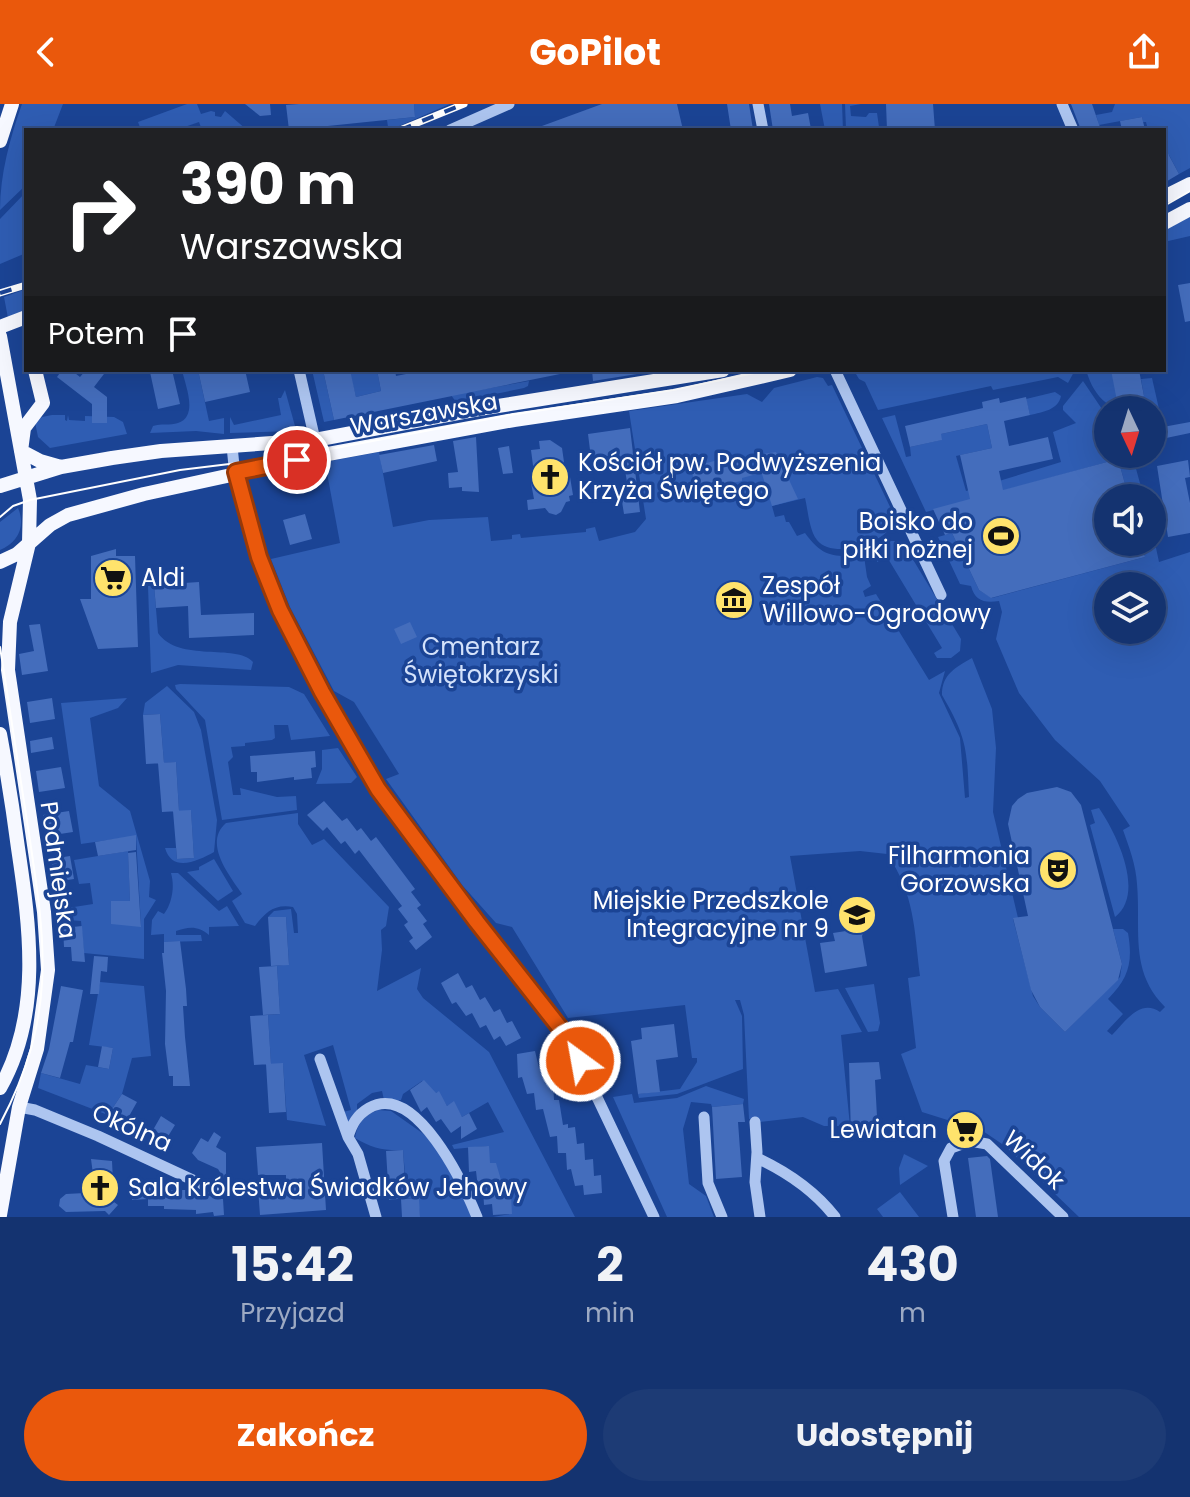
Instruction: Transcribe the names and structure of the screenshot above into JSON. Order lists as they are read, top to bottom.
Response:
{
  "streets": {
    "main road": ["Warszawska", "Podmiejska"],
    "street": ["Okólna", "Widok"]
  },
  "crossings": [
    ["Warszawska", "Podmiejska"],
    ["Podmiejska", "Okólna"]
  ],
  "parks": ["Cmentarz Świętokrzyski"],
  "places": {
    "church": ["Kościół pw. Podwyższenia Krzyża Świętego", "Sala Królestwa Świadków Jehowy"],
    "sports": ["Boisko do piłki nożnej"],
    "supermarket": ["Aldi", "Lewiatan"],
    "museum": ["Zespół Willowo-Ogrodowy"],
    "theatre": ["Filharmonia Gorzowska"],
    "school or university": ["Miejskie Przedszkole Integracyjne nr 9"]
  },
  "north": "bottom",
  "page": {
    "header": "GoPilot",
    "turn": ["390 m", "Warszawska"],
    "then": "Potem",
    "eta": [
      "15:42",
      "Przyjazd",
      "2",
      "min",
      "430",
      "m"
    ],
    "buttons": ["Zakończ", "Udostępnij"]
  }
}
